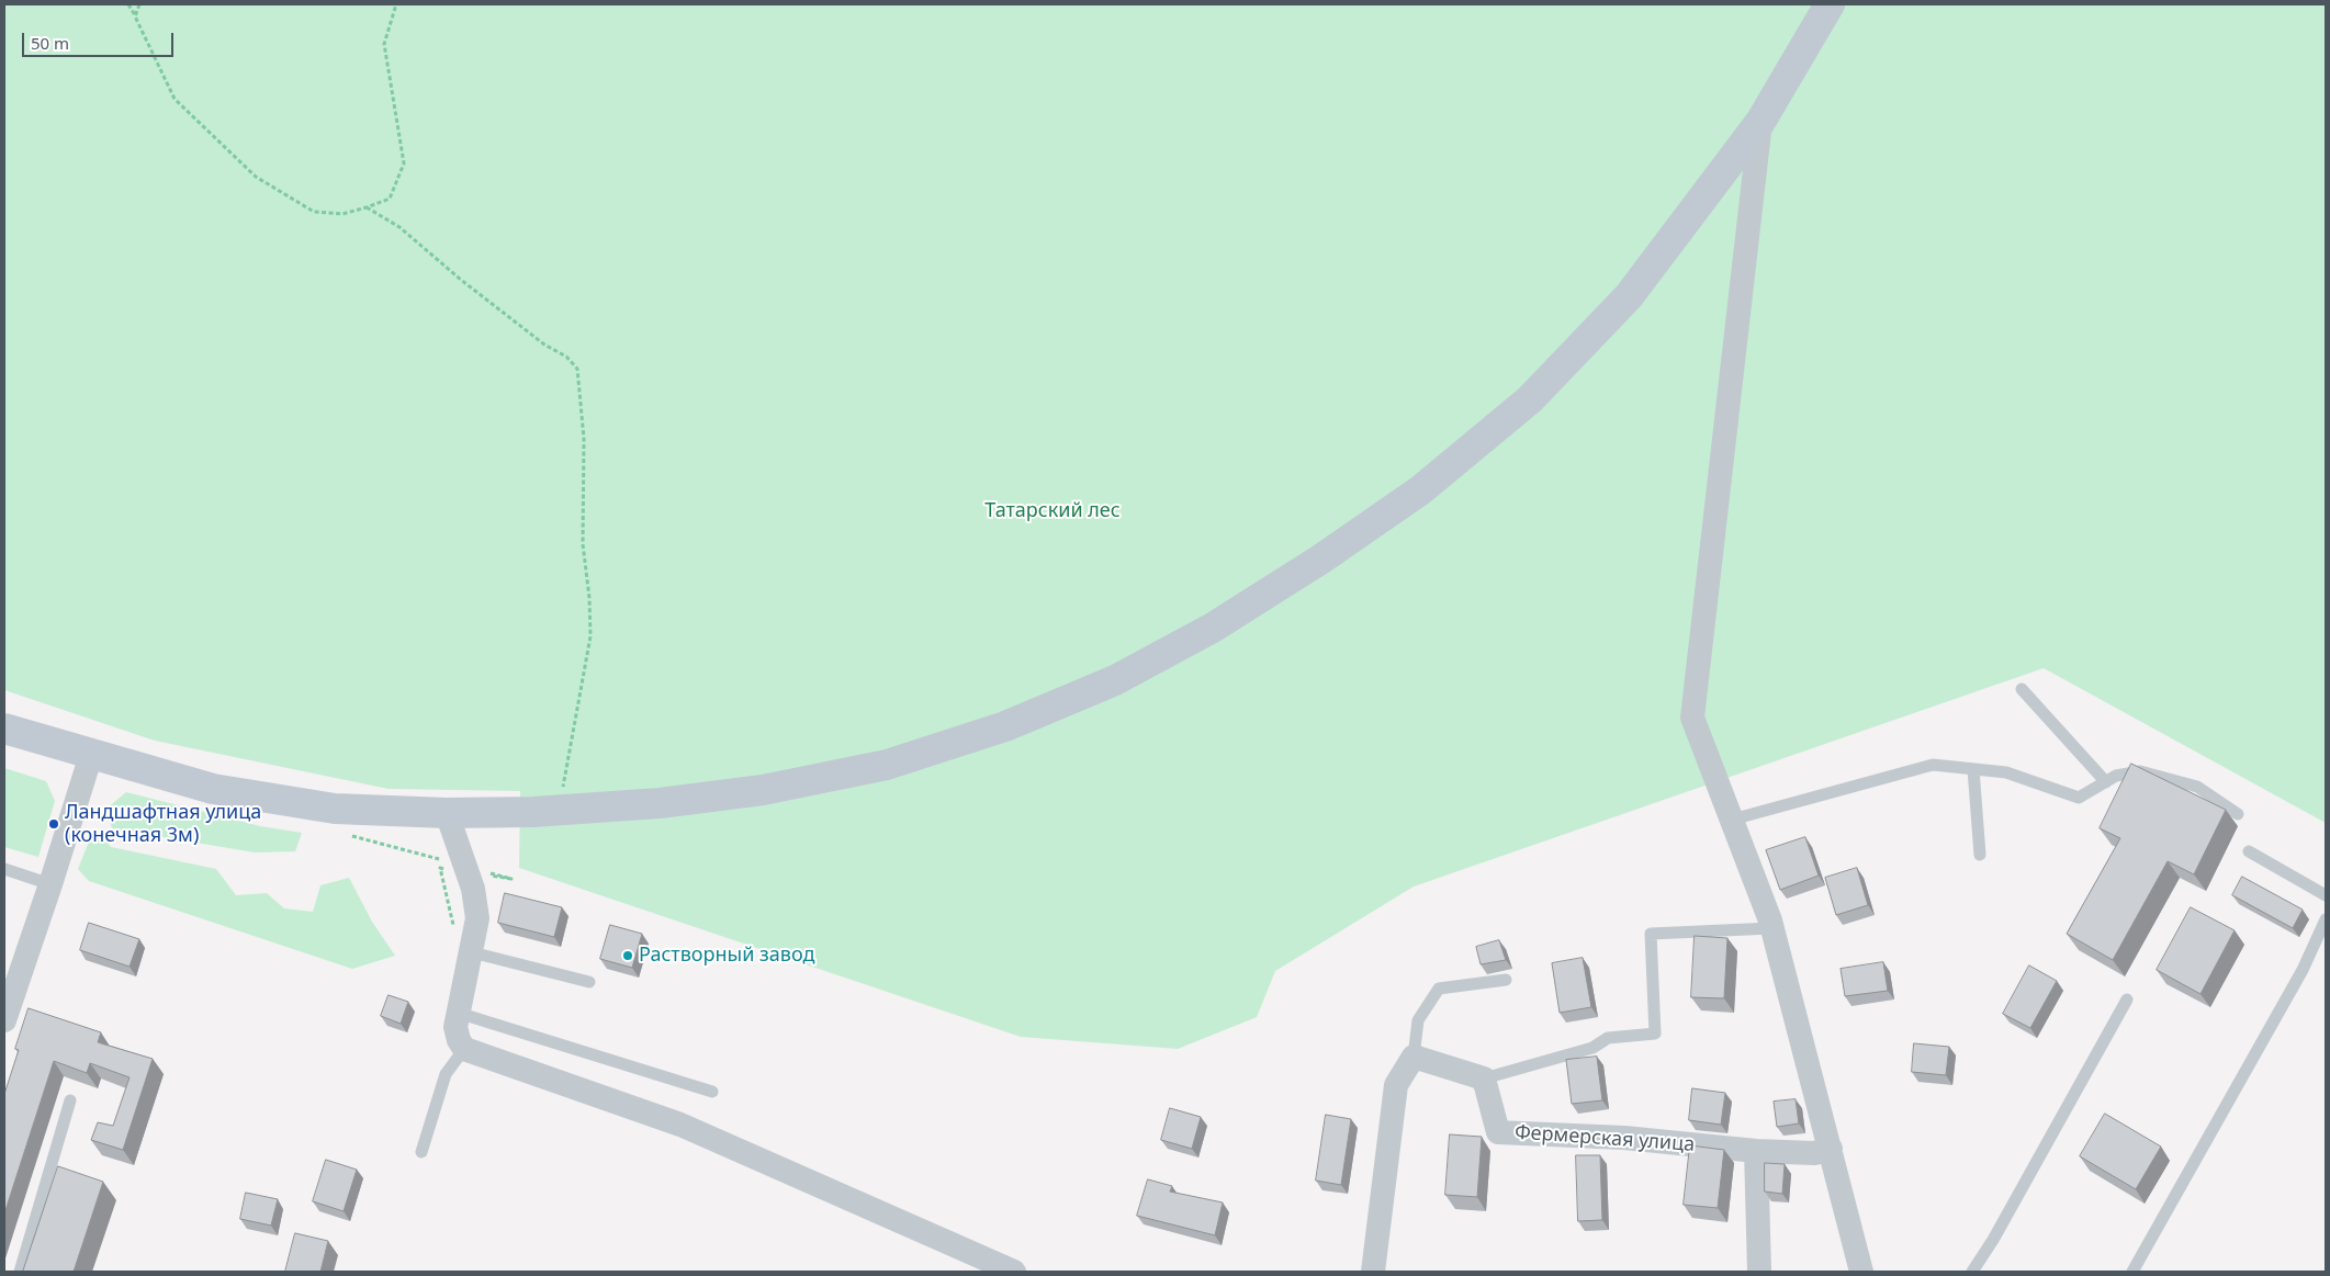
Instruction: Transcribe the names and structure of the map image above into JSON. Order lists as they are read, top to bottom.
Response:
{
  "streets": {
    "street": ["Фермерская улица"]
  },
  "parks": ["Татарский лес"],
  "places": ["Ландшафтная улица (конечная 3м)", "Растворный завод"],
  "scale_bar": "50 m"
}
